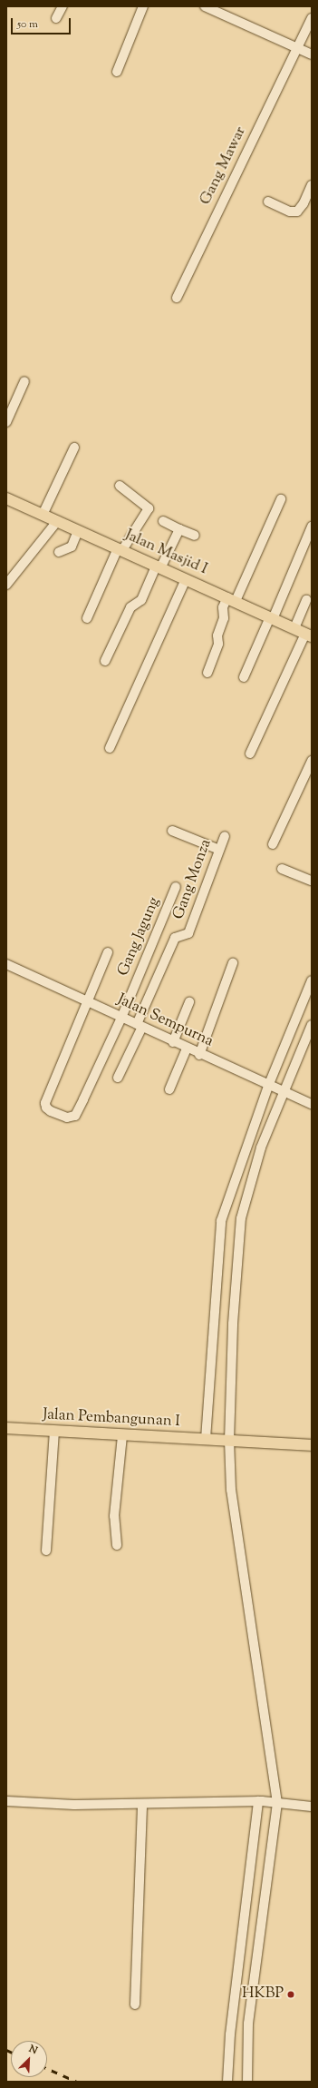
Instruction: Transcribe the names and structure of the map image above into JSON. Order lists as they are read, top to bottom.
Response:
{
  "streets": {
    "main road": ["Jalan Masjid I", "Jalan Pembangunan I"],
    "street": [
      "Gang Mawar",
      "Gang Monza",
      "Gang Jagung",
      "Jalan Sempurna"
    ]
  },
  "crossings": [
    ["Gang Monza", "Jalan Sempurna"],
    ["Gang Jagung", "Jalan Sempurna"]
  ],
  "places": ["HKBP"],
  "scale_bar": "50 m",
  "north": "top right"
}
